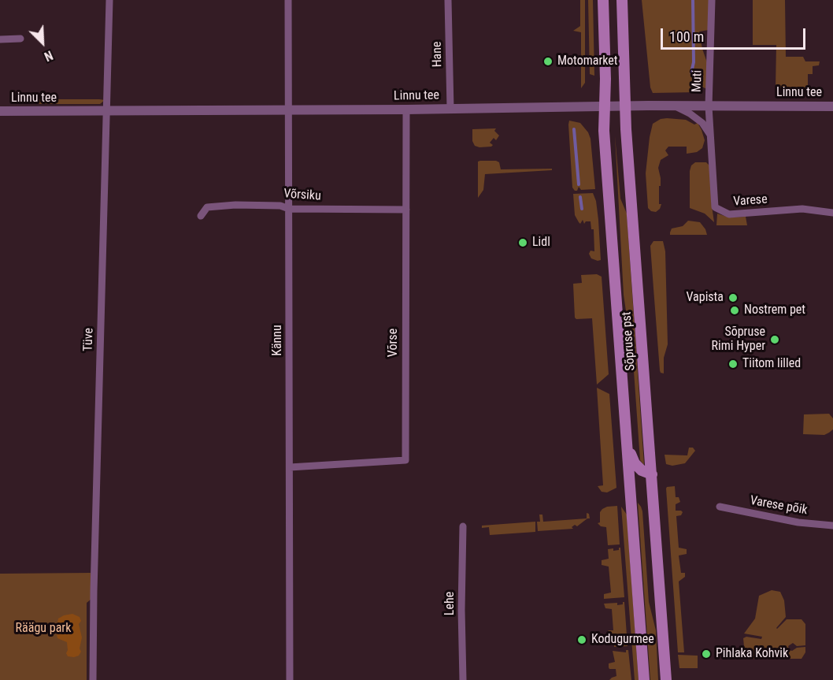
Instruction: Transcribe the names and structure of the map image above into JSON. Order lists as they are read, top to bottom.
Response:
{
  "streets": {
    "main road": ["Sõpruse pst"],
    "street": [
      "Hane",
      "Muti",
      "Linnu tee",
      "Võrsiku",
      "Varese",
      "Tüve",
      "Kännu",
      "Võrse",
      "Varese põik",
      "Lehe"
    ]
  },
  "crossings": [
    ["Hane", "Linnu tee"],
    ["Muti", "Linnu tee"],
    ["Muti", "Varese"],
    ["Linnu tee", "Varese"],
    ["Linnu tee", "Tüve"],
    ["Linnu tee", "Kännu"],
    ["Linnu tee", "Sõpruse pst"],
    ["Linnu tee", "Võrse"],
    ["Võrsiku", "Kännu"],
    ["Võrsiku", "Võrse"],
    ["Kännu", "Võrse"]
  ],
  "parks": ["Räägu park"],
  "places": [
    "Motomarket",
    "Lidl",
    "Vapista",
    "Nostrem pet",
    "Sõpruse Rimi Hyper",
    "Tiitom lilled",
    "Kodugurmee",
    "Pihlaka Kohvik"
  ],
  "scale_bar": "100 m",
  "north": "bottom right"
}
